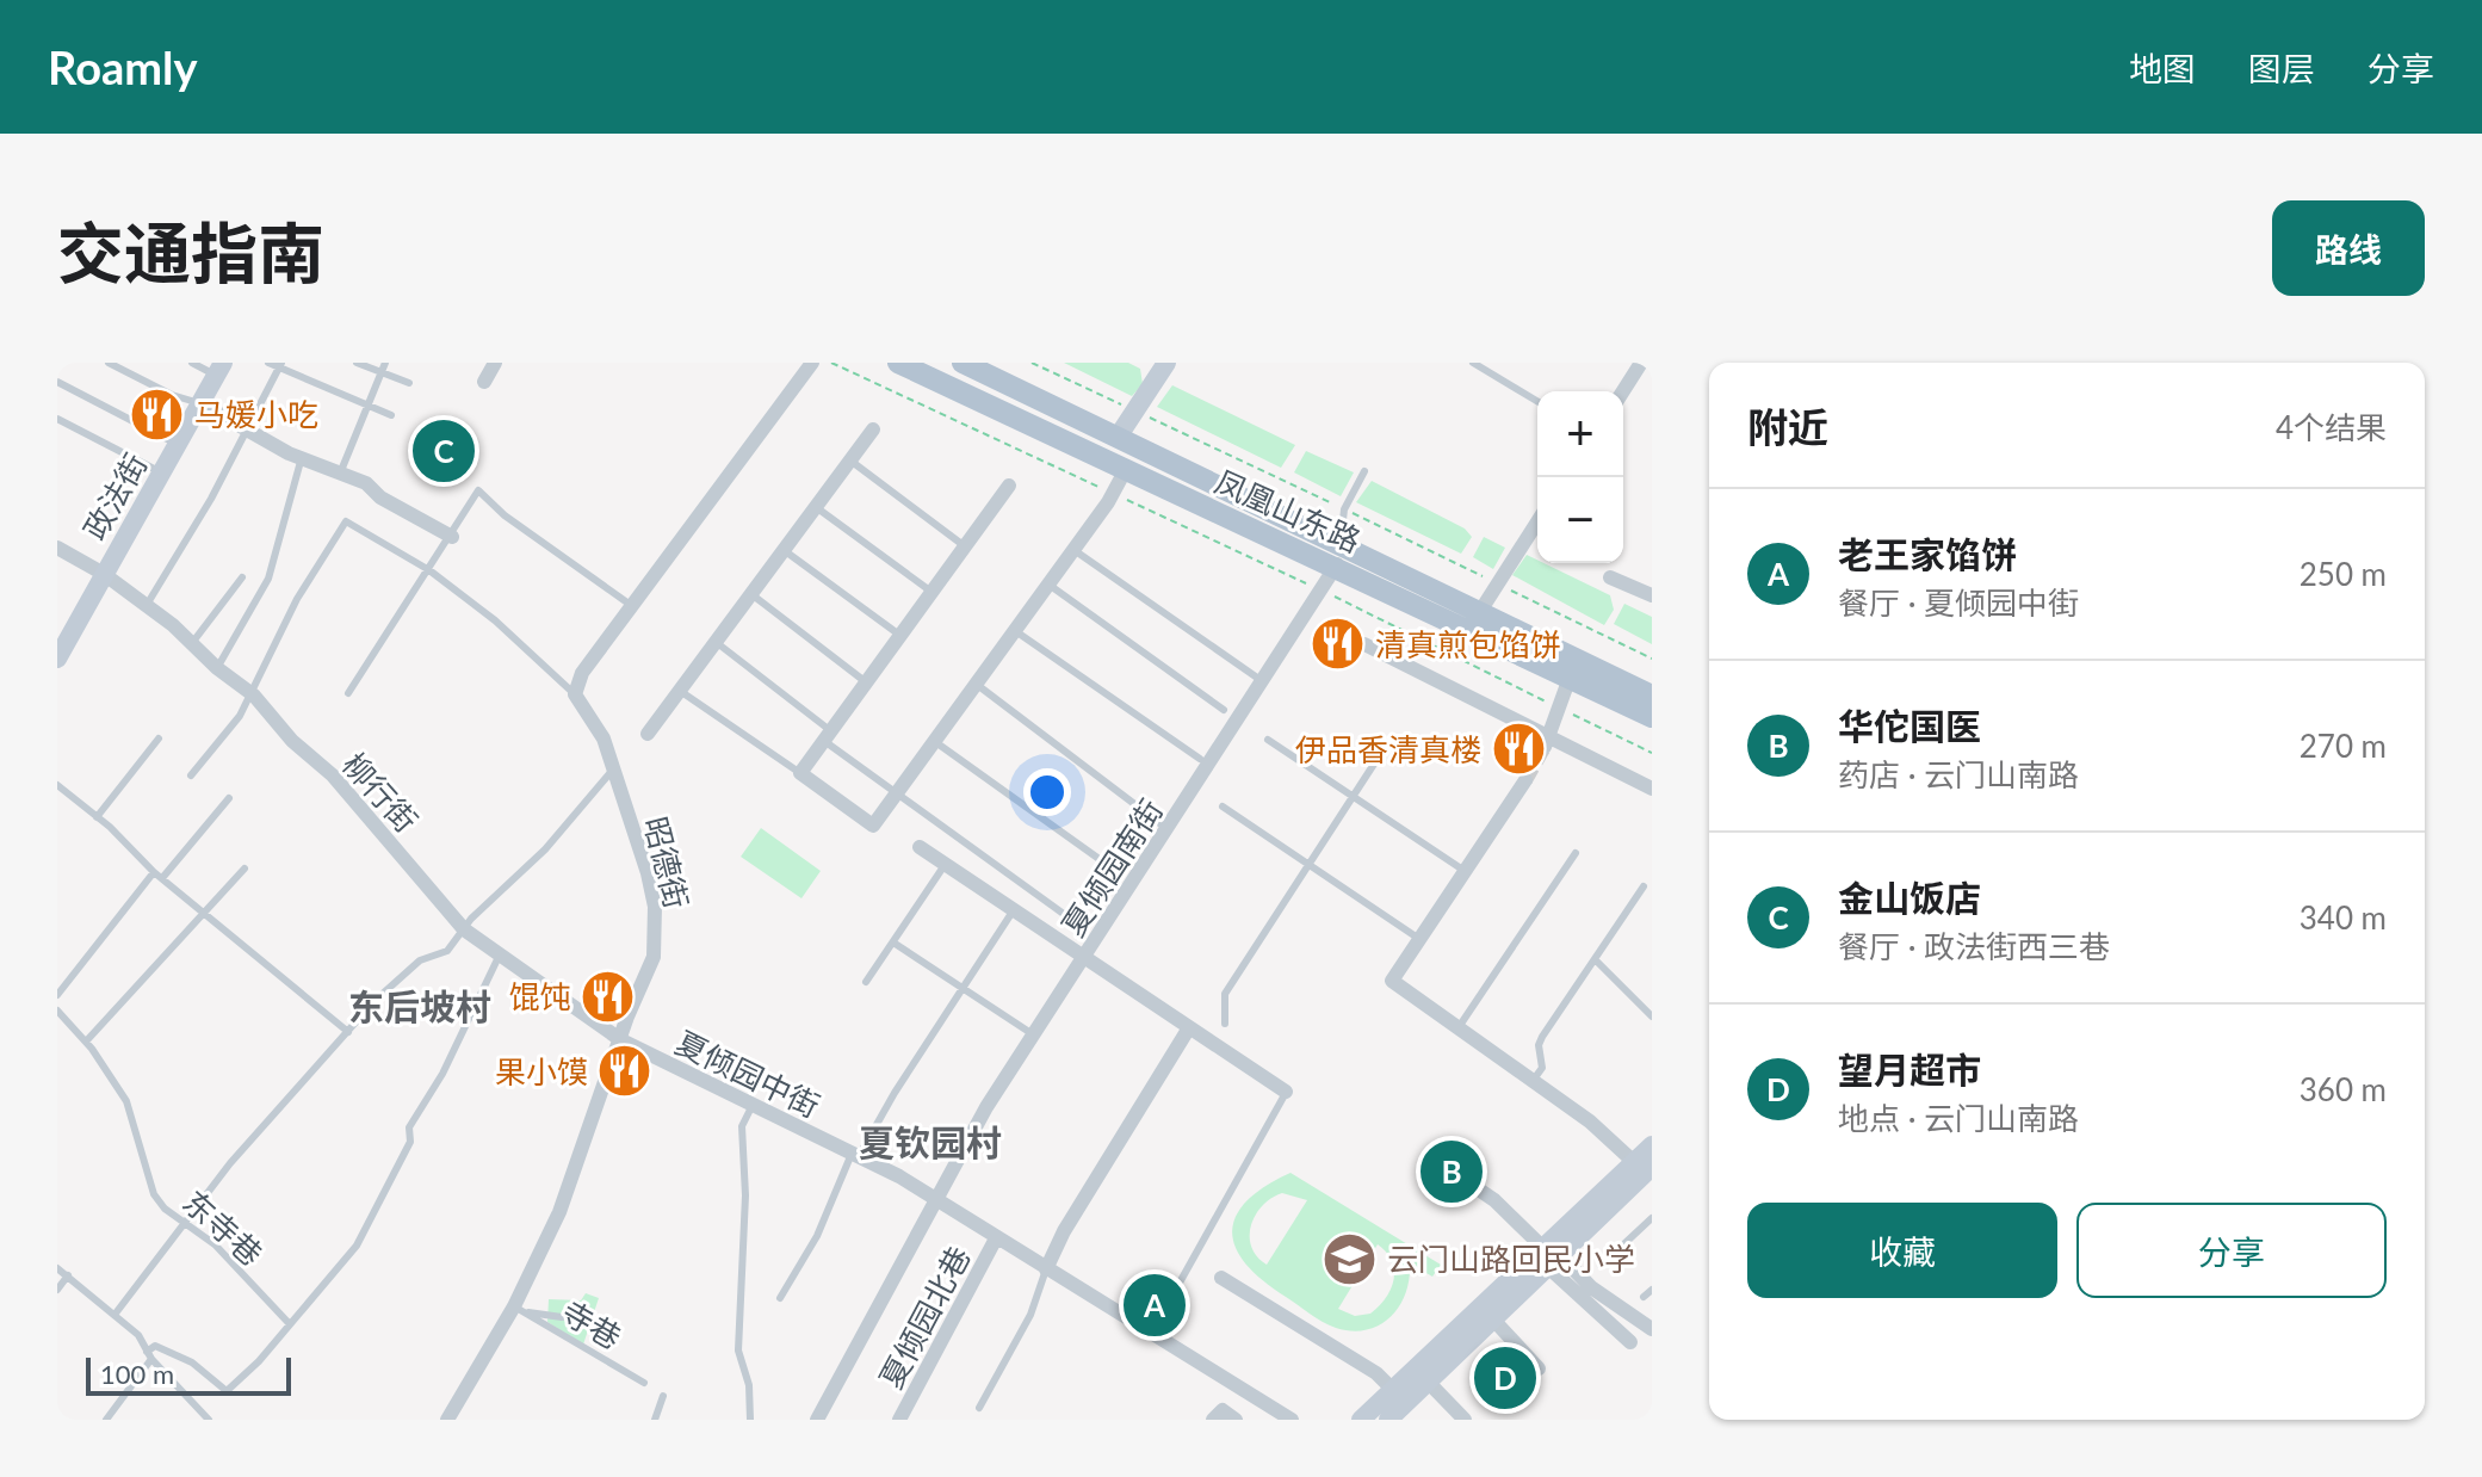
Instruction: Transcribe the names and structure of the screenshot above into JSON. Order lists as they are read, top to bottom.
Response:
{
  "streets": {
    "main road": ["政法街", "凤凰山东路"],
    "street": [
      "柳行街",
      "昭德街",
      "夏倾园南街",
      "夏倾园中街",
      "夏倾园北巷"
    ],
    "lane": ["东寺巷", "寺巷"]
  },
  "crossings": [
    ["政法街", "柳行街"],
    ["凤凰山东路", "夏倾园南街"],
    ["柳行街", "昭德街"],
    ["柳行街", "夏倾园中街"],
    ["昭德街", "夏倾园中街"],
    ["昭德街", "寺巷"],
    ["夏倾园南街", "夏倾园中街"],
    ["夏倾园中街", "夏倾园北巷"]
  ],
  "districts": ["东后坡村", "夏钦园村"],
  "places": {
    "restaurant": [
      "马媛小吃",
      "清真煎包馅饼",
      "伊品香清真楼",
      "馄饨",
      "果小馍"
    ],
    "school or university": ["云门山路回民小学"]
  },
  "scale_bar": "100 m",
  "page": {
    "header": "Roamly",
    "nav": ["地图", "图层", "分享"],
    "title": "交通指南",
    "buttons": [
      "路线",
      ["收藏", "分享"]
    ],
    "heading": ["附近", "4个结果"],
    "map_buttons": ["+", "−"],
    "pins": [
      "C",
      "B",
      "A",
      "D"
    ],
    "list": [
      {
        "mark": "A",
        "name": "老王家馅饼",
        "note": "餐厅 · 夏倾园中街",
        "value": "250 m"
      },
      {
        "mark": "B",
        "name": "华佗国医",
        "note": "药店 · 云门山南路",
        "value": "270 m"
      },
      {
        "mark": "C",
        "name": "金山饭店",
        "note": "餐厅 · 政法街西三巷",
        "value": "340 m"
      },
      {
        "mark": "D",
        "name": "望月超市",
        "note": "地点 · 云门山南路",
        "value": "360 m"
      }
    ],
    "scale": "100 m"
  }
}
